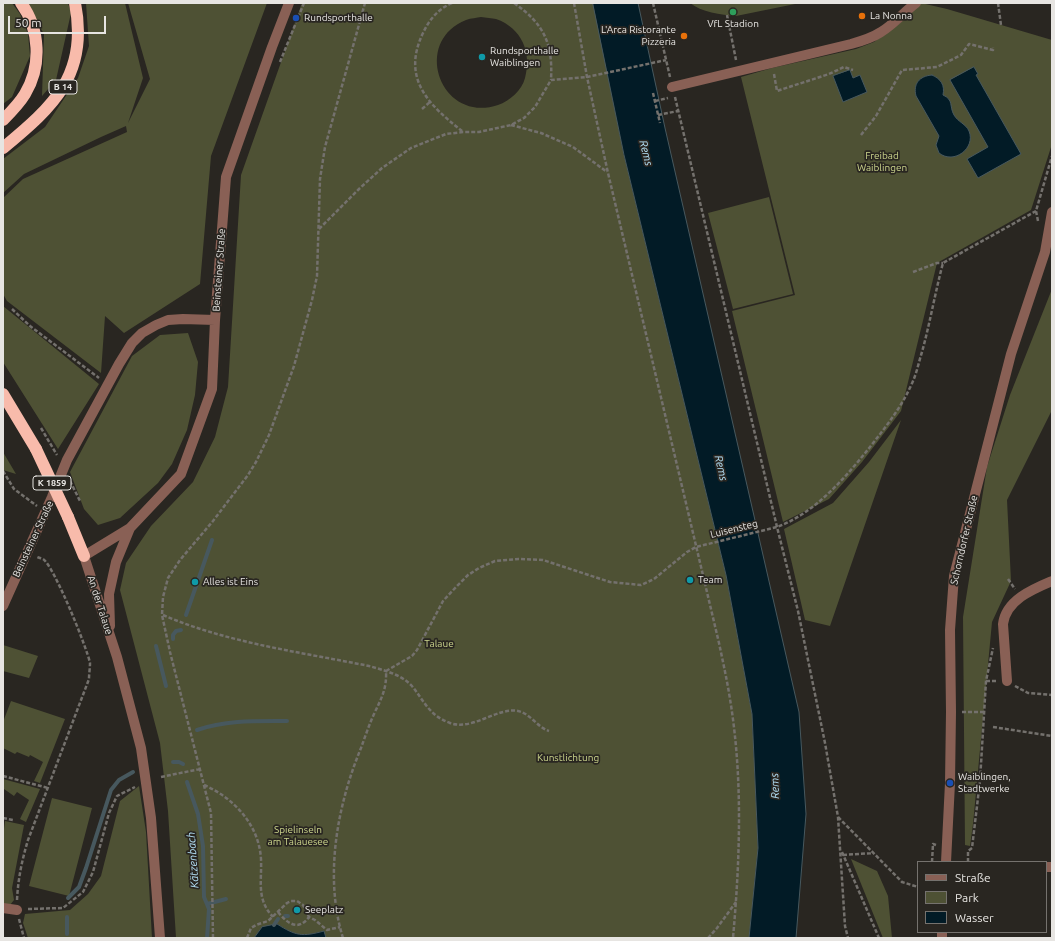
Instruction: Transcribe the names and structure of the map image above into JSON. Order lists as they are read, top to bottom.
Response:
{
  "streets": {
    "highway": ["B 14", "K 1859"],
    "street": ["Beinsteiner Straße", "Schorndorfer Straße", "An der Talaue"],
    "path": ["Luisensteg"]
  },
  "crossings": [
    ["K 1859", "An der Talaue"]
  ],
  "water": ["Rems", "Kätzenbach"],
  "parks": [
    "Freibad Waiblingen",
    "Talaue",
    "Kunstlichtung",
    "Spielinseln am Talauesee"
  ],
  "places": [
    "VfL Stadion",
    "La Nonna",
    "Rundsporthalle",
    "L'Arca Ristorante Pizzeria",
    "Rundsporthalle Waiblingen",
    "Team",
    "Alles ist Eins",
    "Waiblingen, Stadtwerke",
    "Seeplatz"
  ],
  "legend": ["Straße", "Park", "Wasser"],
  "scale_bar": "50 m"
}
